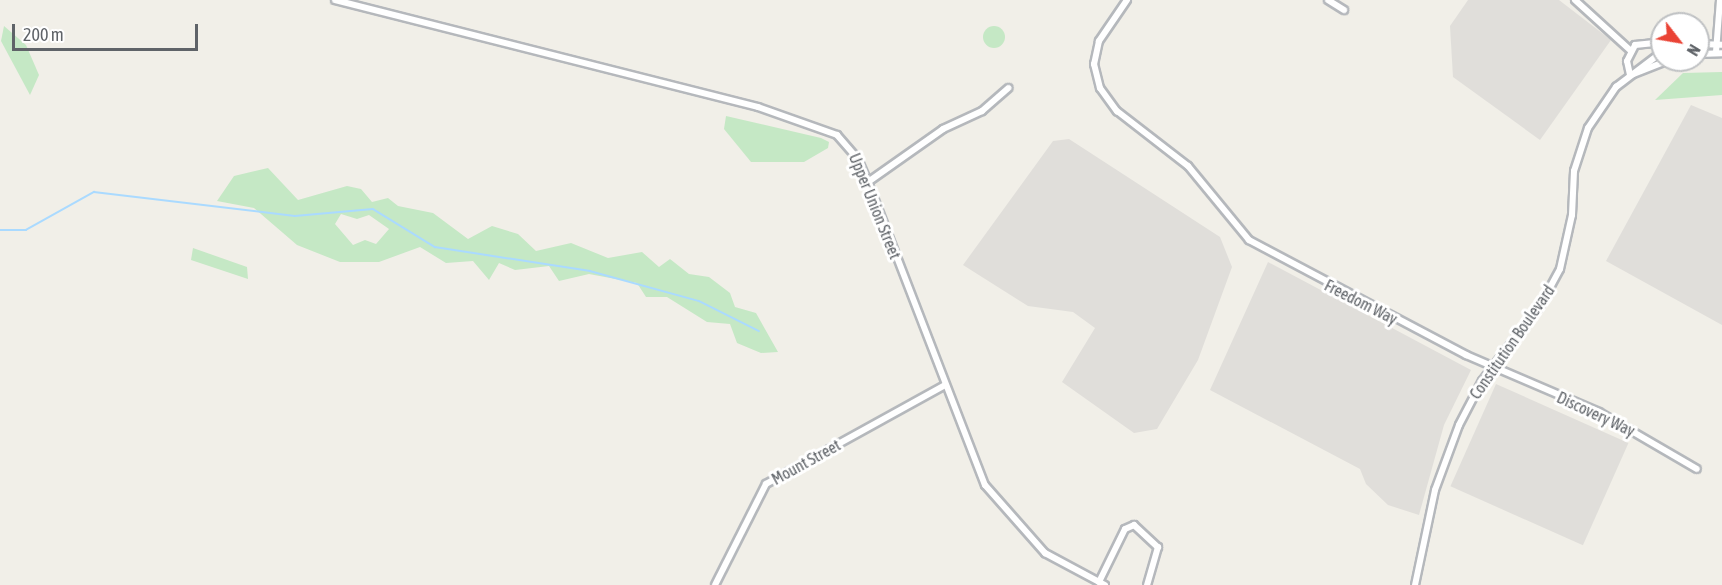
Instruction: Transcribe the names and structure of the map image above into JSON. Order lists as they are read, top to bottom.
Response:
{
  "streets": {
    "street": [
      "Upper Union Street",
      "Freedom Way",
      "Constitution Boulevard",
      "Discovery Way",
      "Mount Street"
    ]
  },
  "crossings": [
    ["Upper Union Street", "Mount Street"],
    ["Freedom Way", "Constitution Boulevard"],
    ["Freedom Way", "Discovery Way"],
    ["Constitution Boulevard", "Discovery Way"]
  ],
  "scale_bar": "200 m",
  "north": "bottom right"
}
